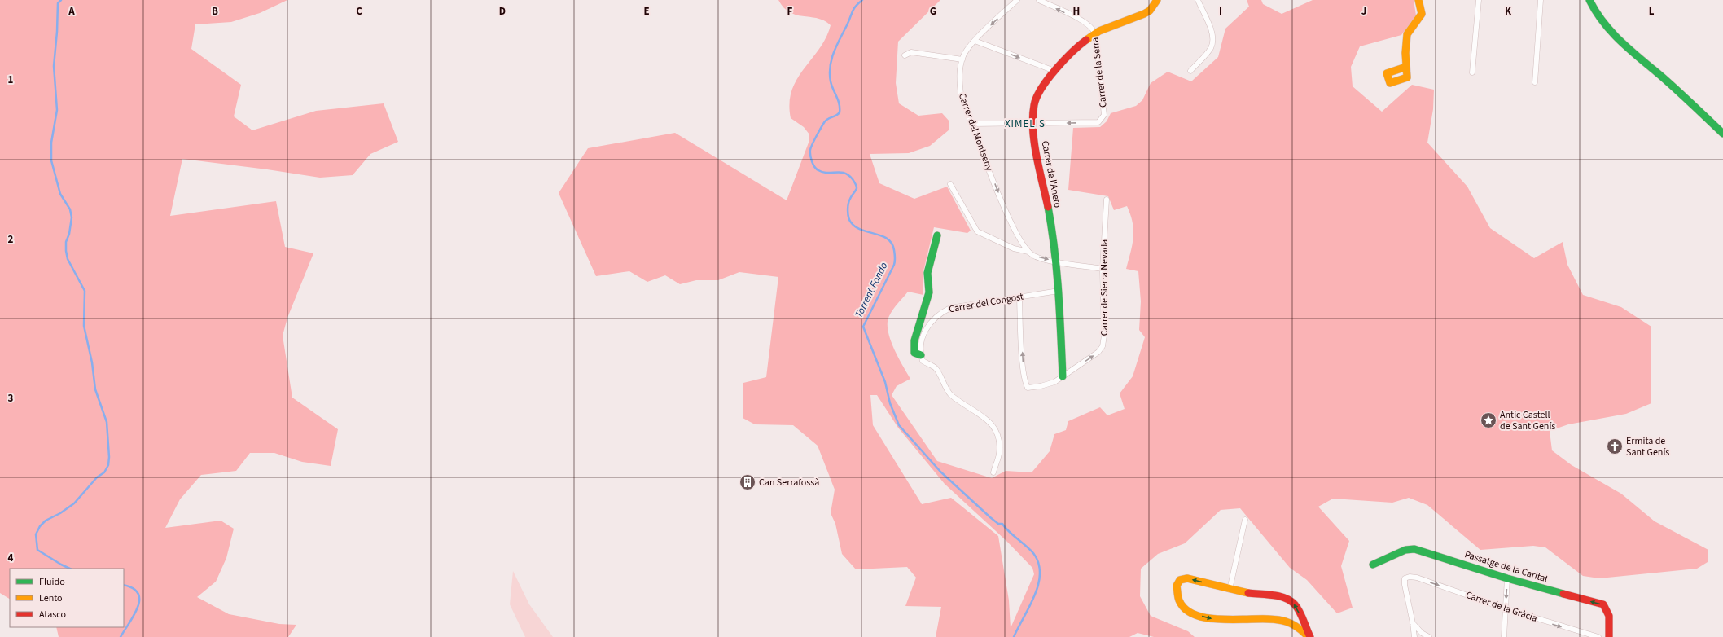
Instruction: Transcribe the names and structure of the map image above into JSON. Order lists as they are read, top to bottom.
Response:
{
  "streets": {
    "street": [
      "Carrer de la Serra",
      "Carrer del Montseny",
      "Carrer de l'Aneto",
      "Carrer de Sierra Nevada",
      "Carrer del Congost",
      "Passatge de la Caritat",
      "Carrer de la Gràcia"
    ]
  },
  "crossings": [
    ["Carrer de la Serra", "Carrer de l'Aneto"],
    ["Carrer del Montseny", "Carrer de l'Aneto"],
    ["Carrer de l'Aneto", "Carrer de Sierra Nevada"],
    ["Carrer de l'Aneto", "Carrer del Congost"],
    ["Carrer de Sierra Nevada", "Carrer del Congost"]
  ],
  "one_way": ["Carrer del Montseny", "Passatge de la Caritat"],
  "districts": ["XIMELIS"],
  "water": ["Torrent Fondo"],
  "places": {
    "place": ["Antic Castell de Sant Genís"],
    "church": ["Ermita de Sant Genís"],
    "building": ["Can Serrafossà"]
  },
  "legend": ["Fluido", "Lento", "Atasco"],
  "grid": {
    "columns": [
      "A",
      "B",
      "C",
      "D",
      "E",
      "F",
      "G",
      "H",
      "I",
      "J",
      "K",
      "L"
    ],
    "rows": [
      "1",
      "2",
      "3",
      "4"
    ]
  }
}
